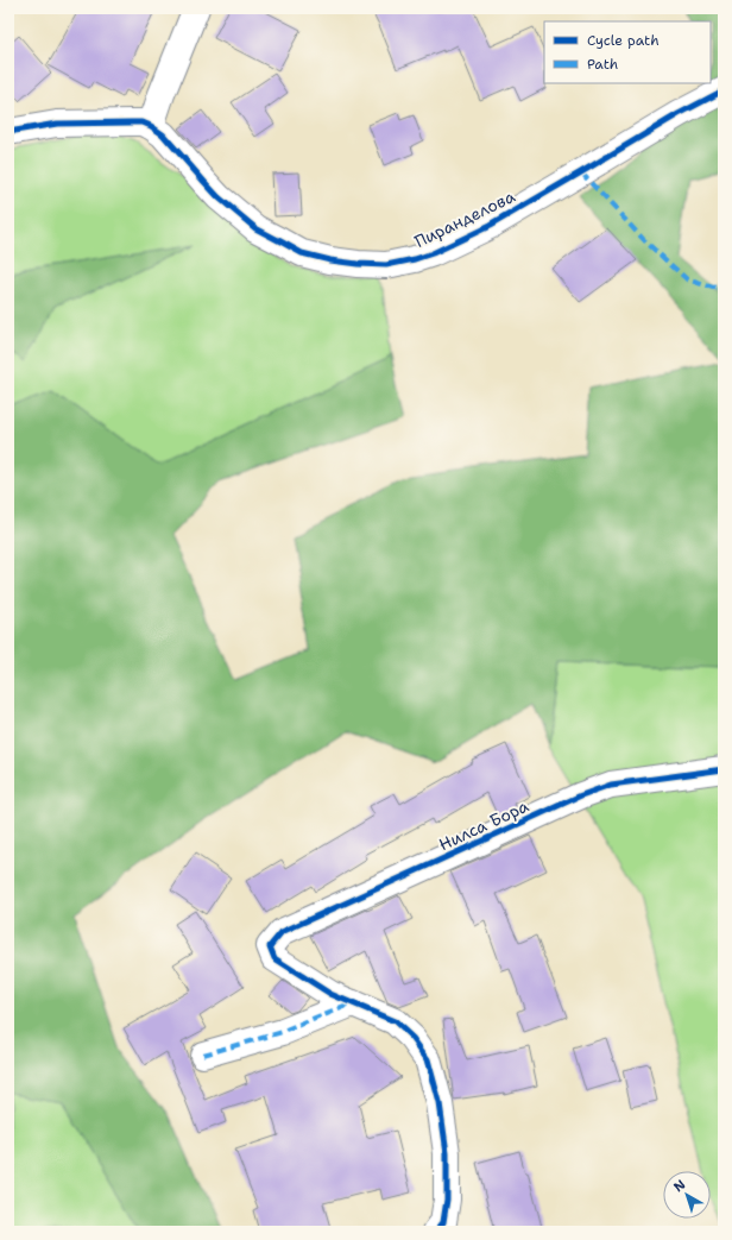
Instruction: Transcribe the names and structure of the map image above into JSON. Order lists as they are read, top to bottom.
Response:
{
  "streets": {
    "street": ["Пиранделова", "Нилса Бора"]
  },
  "legend": ["Cycle path", "Path"],
  "north": "top left"
}
